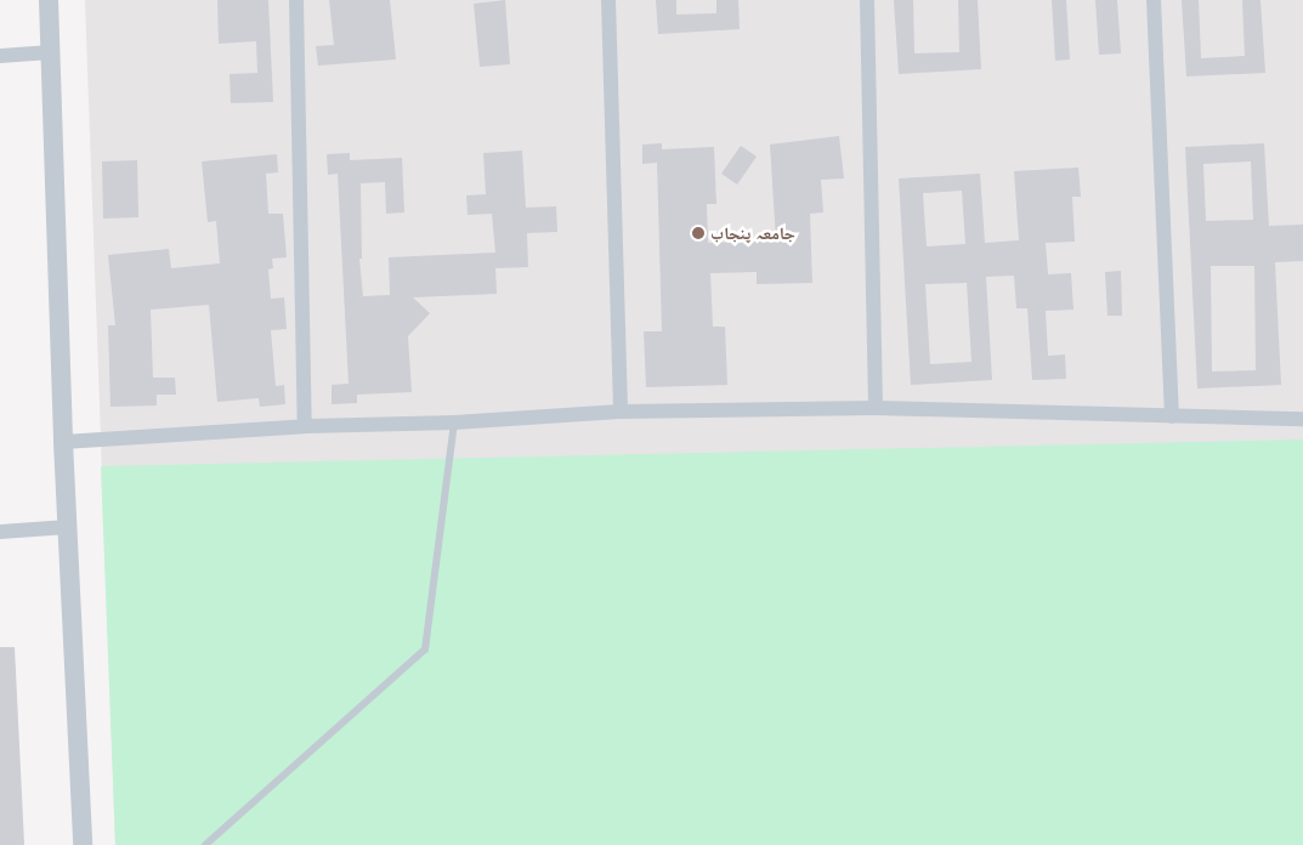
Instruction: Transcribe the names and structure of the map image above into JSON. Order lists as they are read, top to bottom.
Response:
{
  "places": ["جامعہ پنجاب"]
}
